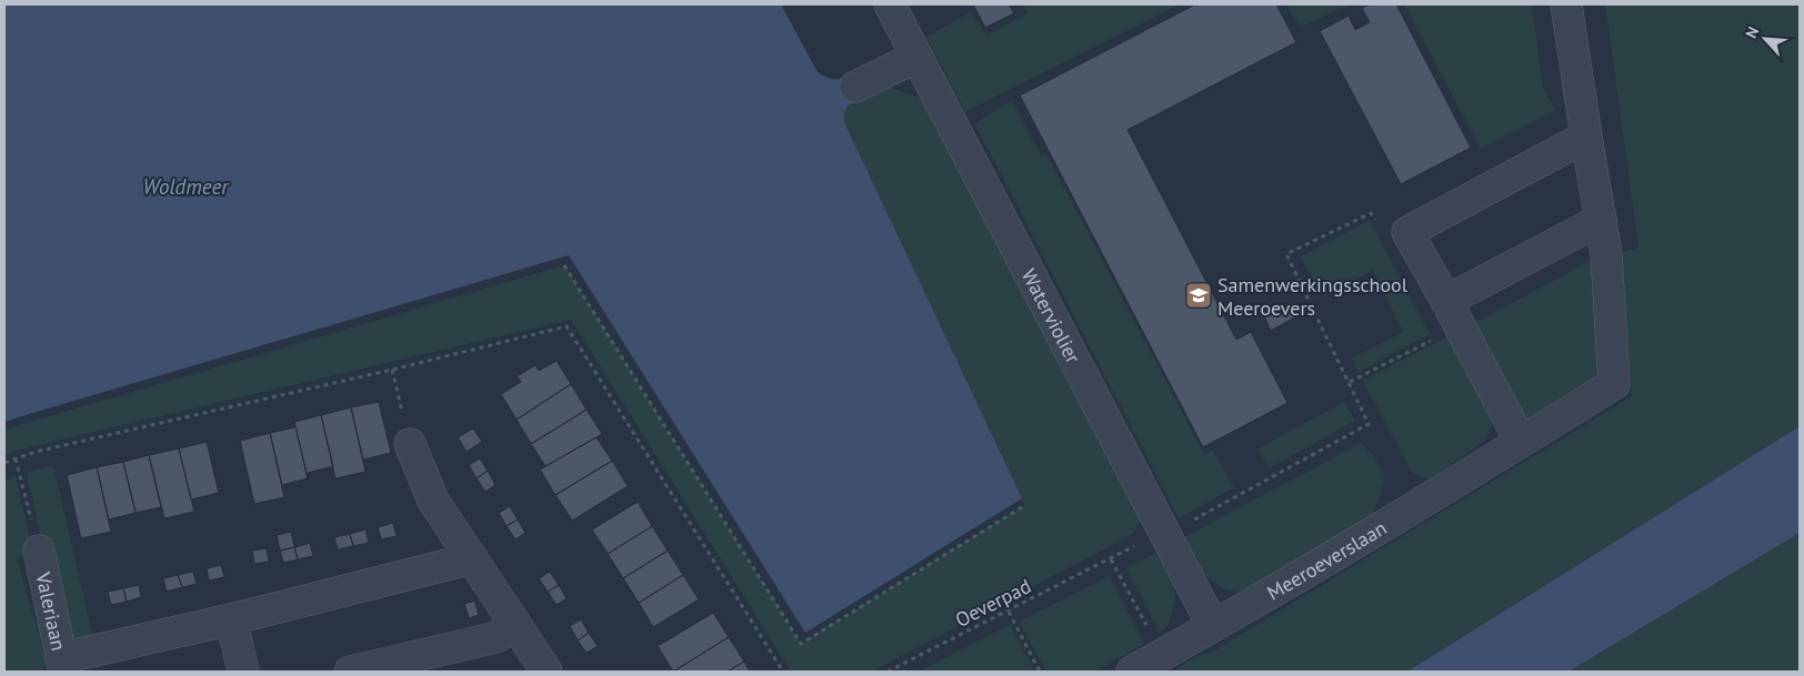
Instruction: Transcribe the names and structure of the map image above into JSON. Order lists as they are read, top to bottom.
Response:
{
  "streets": {
    "street": ["Waterviolier", "Meeroeverslaan", "Valeriaan"],
    "path": ["Oeverpad"]
  },
  "crossings": [
    ["Waterviolier", "Meeroeverslaan"],
    ["Meeroeverslaan", "Oeverpad"]
  ],
  "water": ["Woldmeer"],
  "places": {
    "school or university": ["Samenwerkingsschool Meeroevers"]
  },
  "north": "top left"
}
